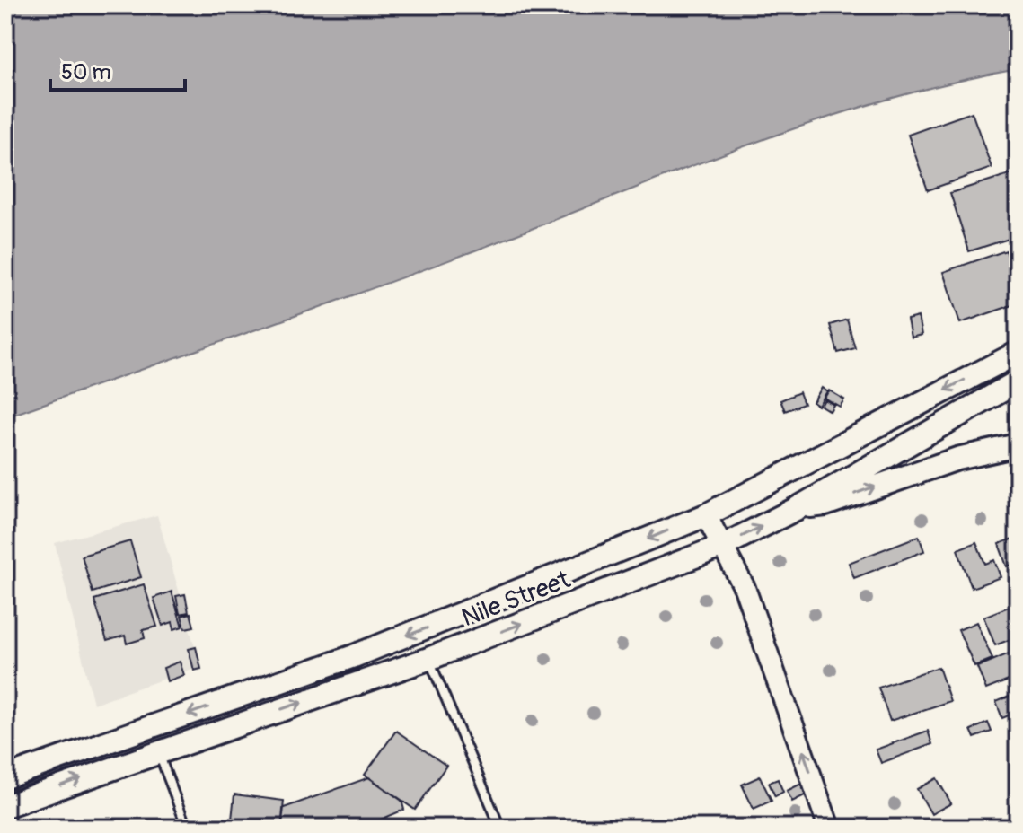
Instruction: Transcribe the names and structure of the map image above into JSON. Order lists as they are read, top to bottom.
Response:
{
  "streets": {
    "main road": ["Nile Street"]
  },
  "scale_bar": "50 m"
}
